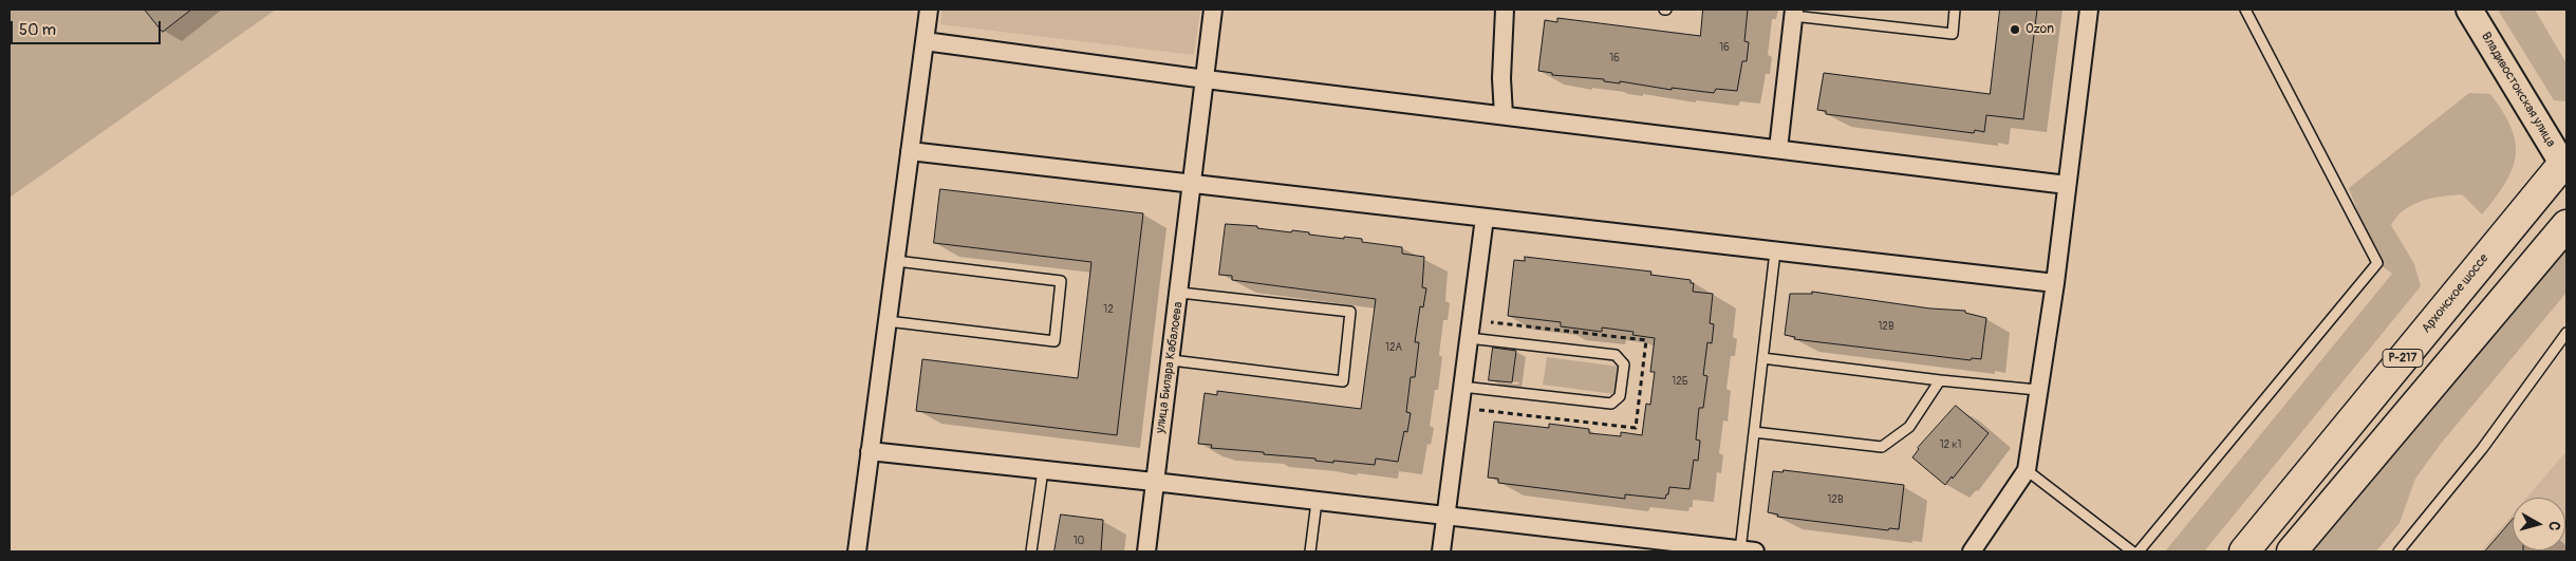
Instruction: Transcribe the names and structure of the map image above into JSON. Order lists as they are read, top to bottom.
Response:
{
  "streets": {
    "highway": ["Архонское шоссе", "Р-217"],
    "main road": ["Владивостокская улица"],
    "street": ["улица Билара Кабалоева"]
  },
  "crossings": [
    ["Владивостокская улица", "Архонское шоссе"]
  ],
  "places": ["Ozon"],
  "house_numbers": [
    "16",
    "16",
    "12",
    "12В",
    "12А",
    "12Б",
    "12 к1",
    "12В",
    "10"
  ],
  "scale_bar": "50 m",
  "north": "right"
}
